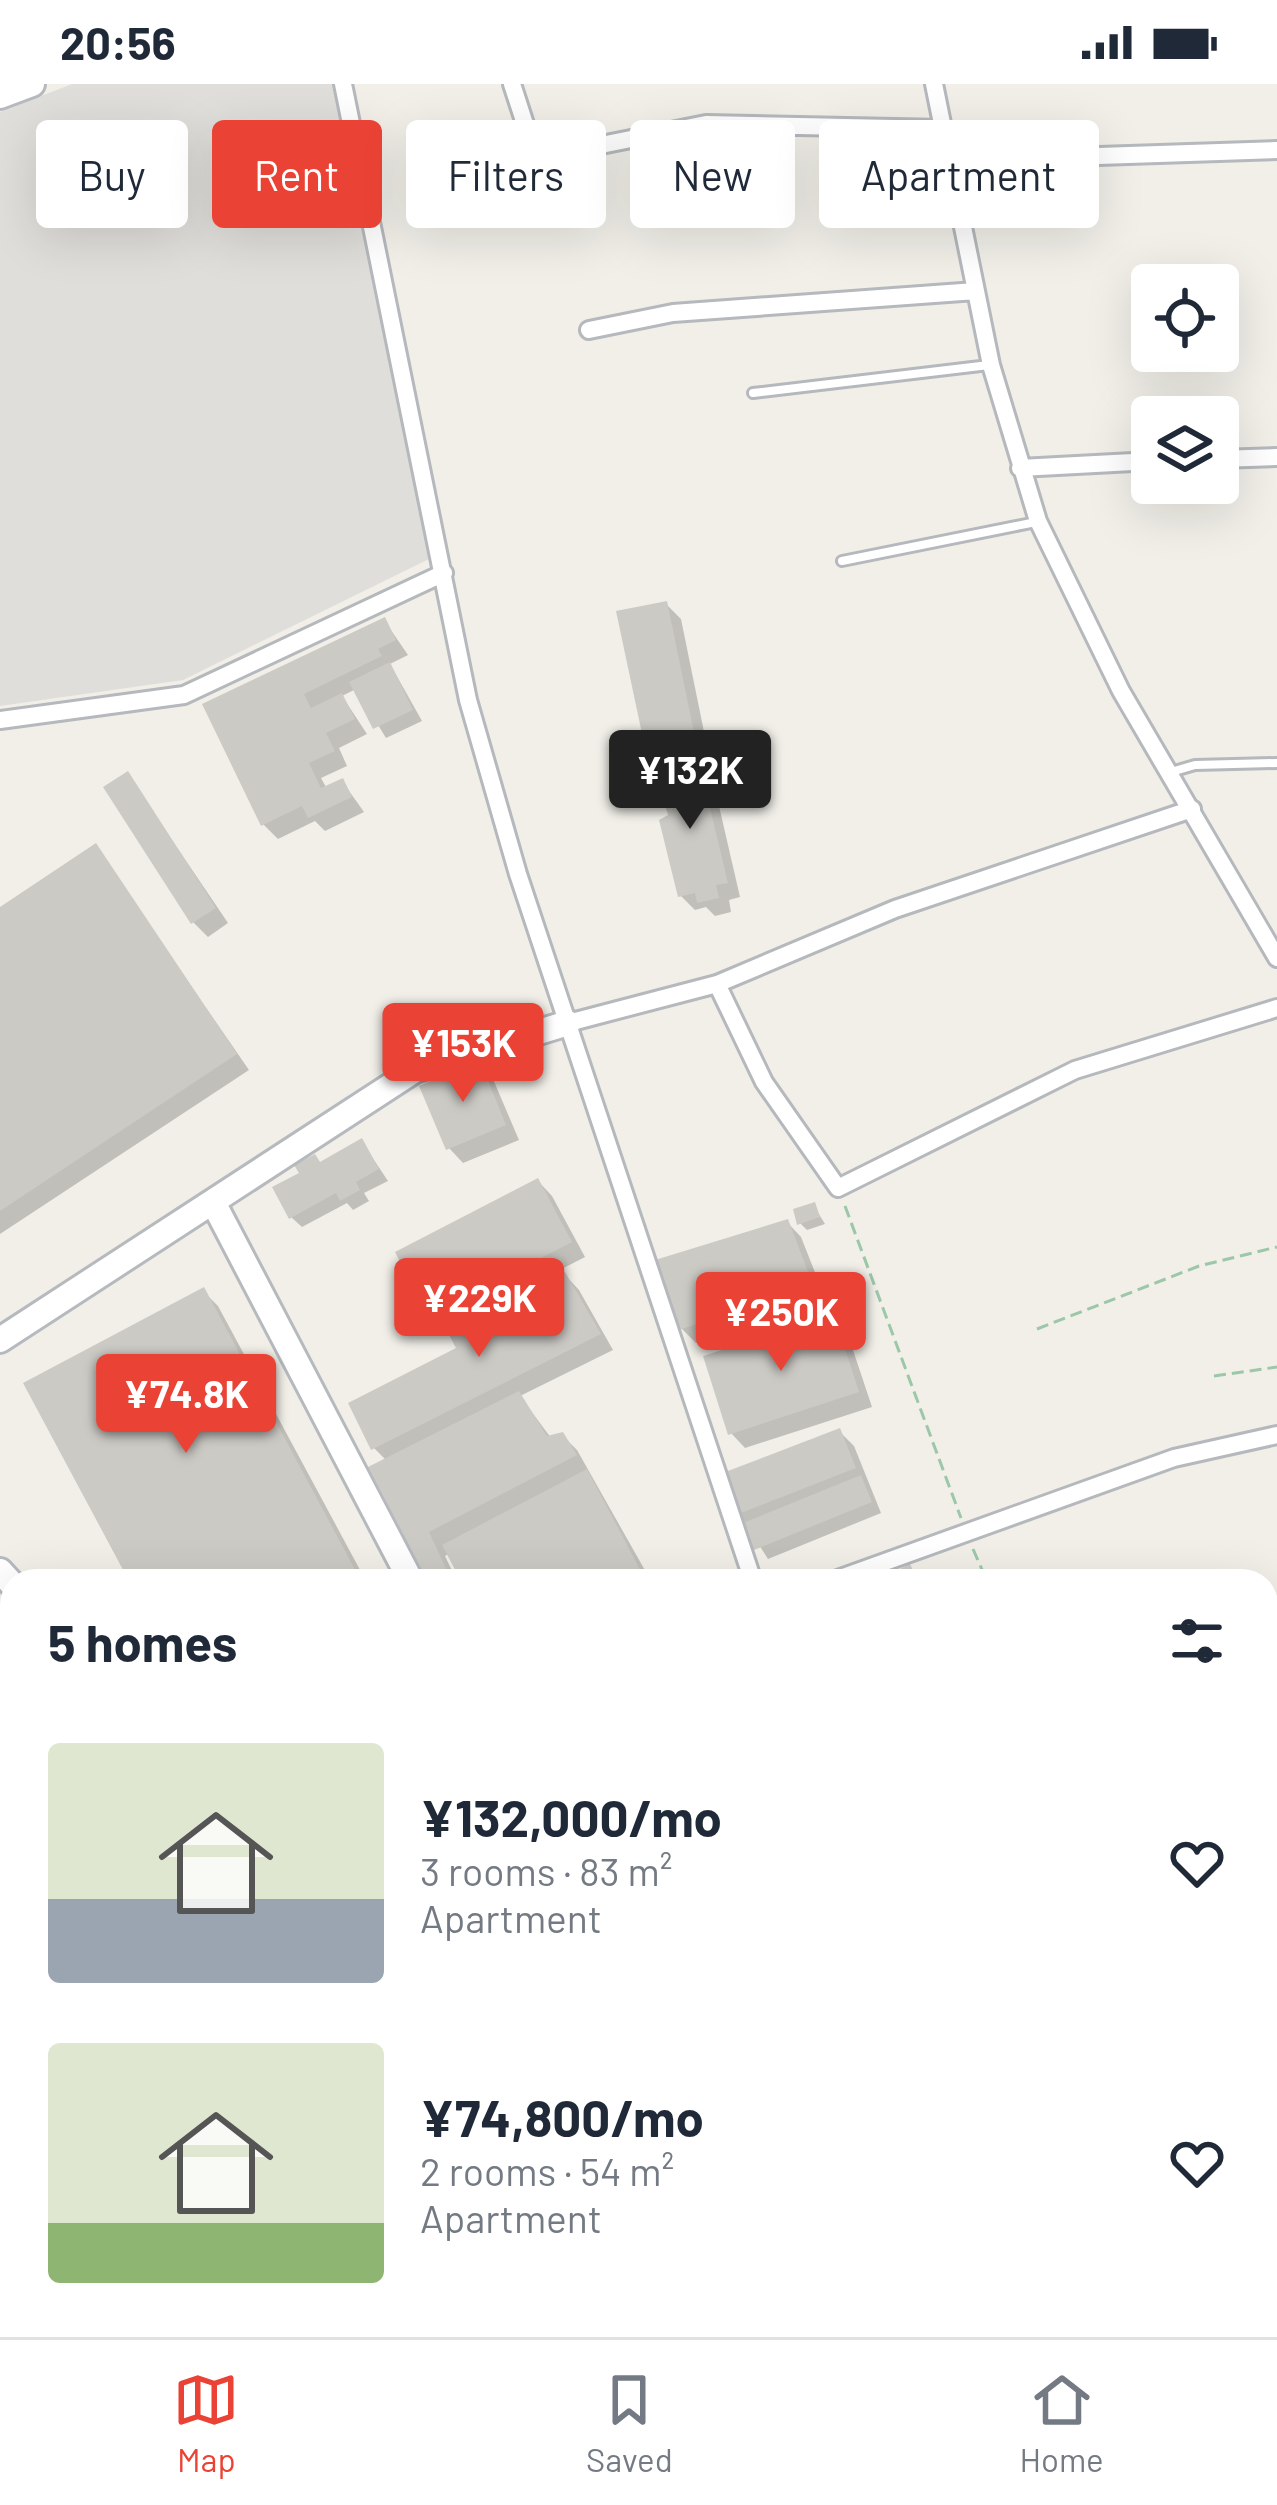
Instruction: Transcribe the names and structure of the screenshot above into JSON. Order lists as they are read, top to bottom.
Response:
{
  "page": {
    "status": "20:56",
    "chip": [
      "Buy",
      "Rent",
      "Filters",
      "New",
      "Apartment"
    ],
    "price": [
      "¥132K",
      "¥153K",
      "¥229K",
      "¥250K",
      "¥74.8K"
    ],
    "heading": "5 homes",
    "list": [
      {
        "name": "¥132,000/mo",
        "note": "3 rooms · 83 m² · Apartment"
      },
      {
        "name": "¥74,800/mo",
        "note": "2 rooms · 54 m² · Apartment"
      }
    ],
    "tabs": ["Map", "Saved", "Home"]
  }
}
